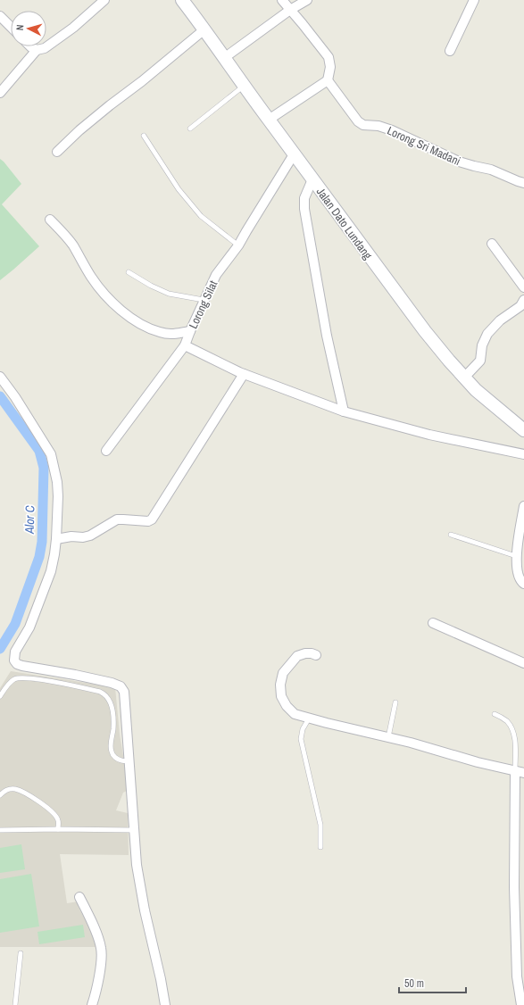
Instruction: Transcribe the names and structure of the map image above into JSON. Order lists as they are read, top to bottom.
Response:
{
  "streets": {
    "main road": ["Jalan Dato Lundang"],
    "street": ["Lorong Sri Madani", "Lorong Silat"]
  },
  "crossings": [
    ["Jalan Dato Lundang", "Lorong Silat"]
  ],
  "water": ["Alor C"],
  "scale_bar": "50 m",
  "north": "left"
}
